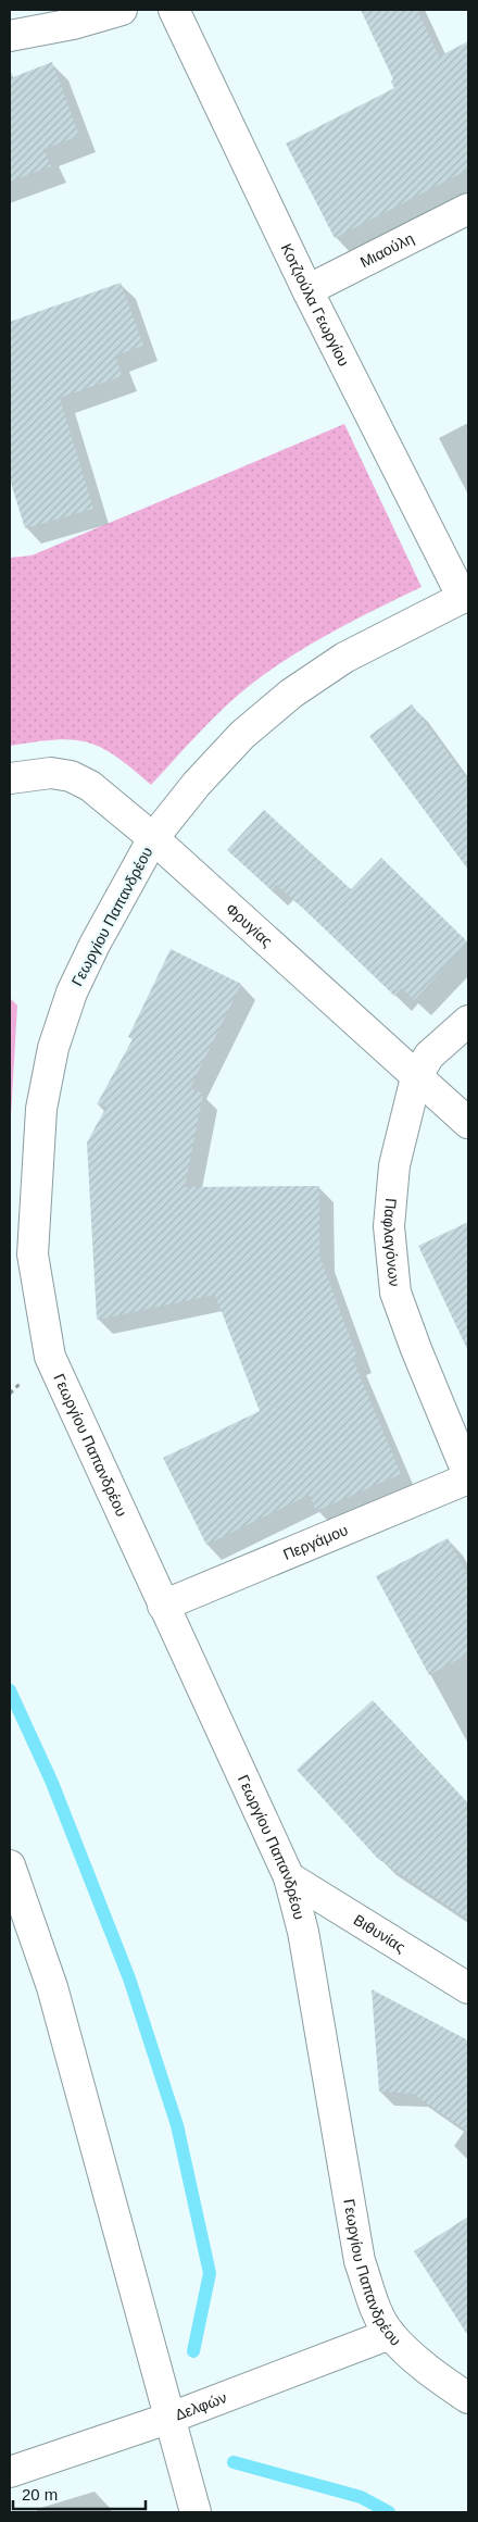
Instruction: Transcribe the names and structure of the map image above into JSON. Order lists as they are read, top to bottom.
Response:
{
  "streets": {
    "street": [
      "Μιαούλη",
      "Κοτζιούλα Γεωργίου",
      "Γεωργίου Παπανδρέου",
      "Φρυγίας",
      "Παφλαγόνων",
      "Περγάμου",
      "Βιθυνίας",
      "Δελφών"
    ]
  },
  "crossings": [
    ["Μιαούλη", "Κοτζιούλα Γεωργίου"],
    ["Κοτζιούλα Γεωργίου", "Γεωργίου Παπανδρέου"],
    ["Γεωργίου Παπανδρέου", "Φρυγίας"],
    ["Γεωργίου Παπανδρέου", "Περγάμου"],
    ["Γεωργίου Παπανδρέου", "Βιθυνίας"],
    ["Γεωργίου Παπανδρέου", "Δελφών"],
    ["Φρυγίας", "Παφλαγόνων"],
    ["Παφλαγόνων", "Περγάμου"]
  ],
  "scale_bar": "20 m"
}
